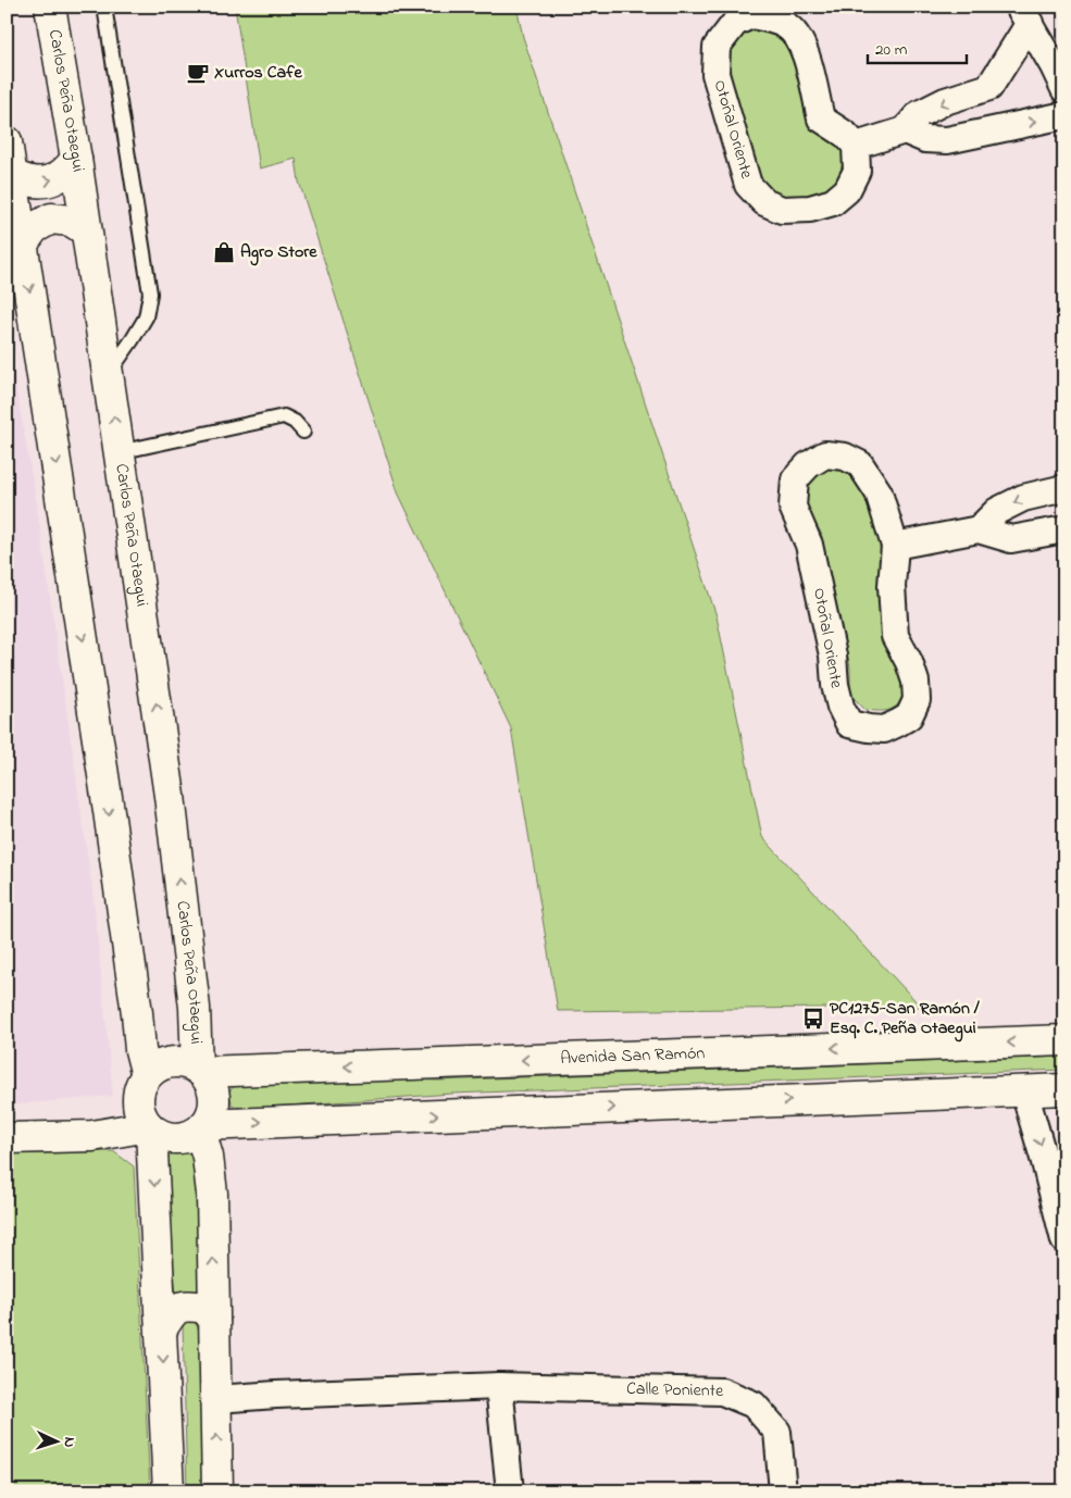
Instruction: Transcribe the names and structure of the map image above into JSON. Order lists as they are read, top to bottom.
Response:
{
  "streets": {
    "street": [
      "Carlos Peña Otaegui",
      "Otoñal Oriente",
      "Avenida San Ramón",
      "Calle Poniente"
    ]
  },
  "crossings": [
    ["Carlos Peña Otaegui", "Avenida San Ramón"]
  ],
  "places": {
    "cafe": ["Xurros Cafe"],
    "shop": ["Agro Store"],
    "bus stop": ["PC1275-San Ramón / Esq. C. Peña Otaegui"]
  },
  "scale_bar": "20 m",
  "north": "right"
}
